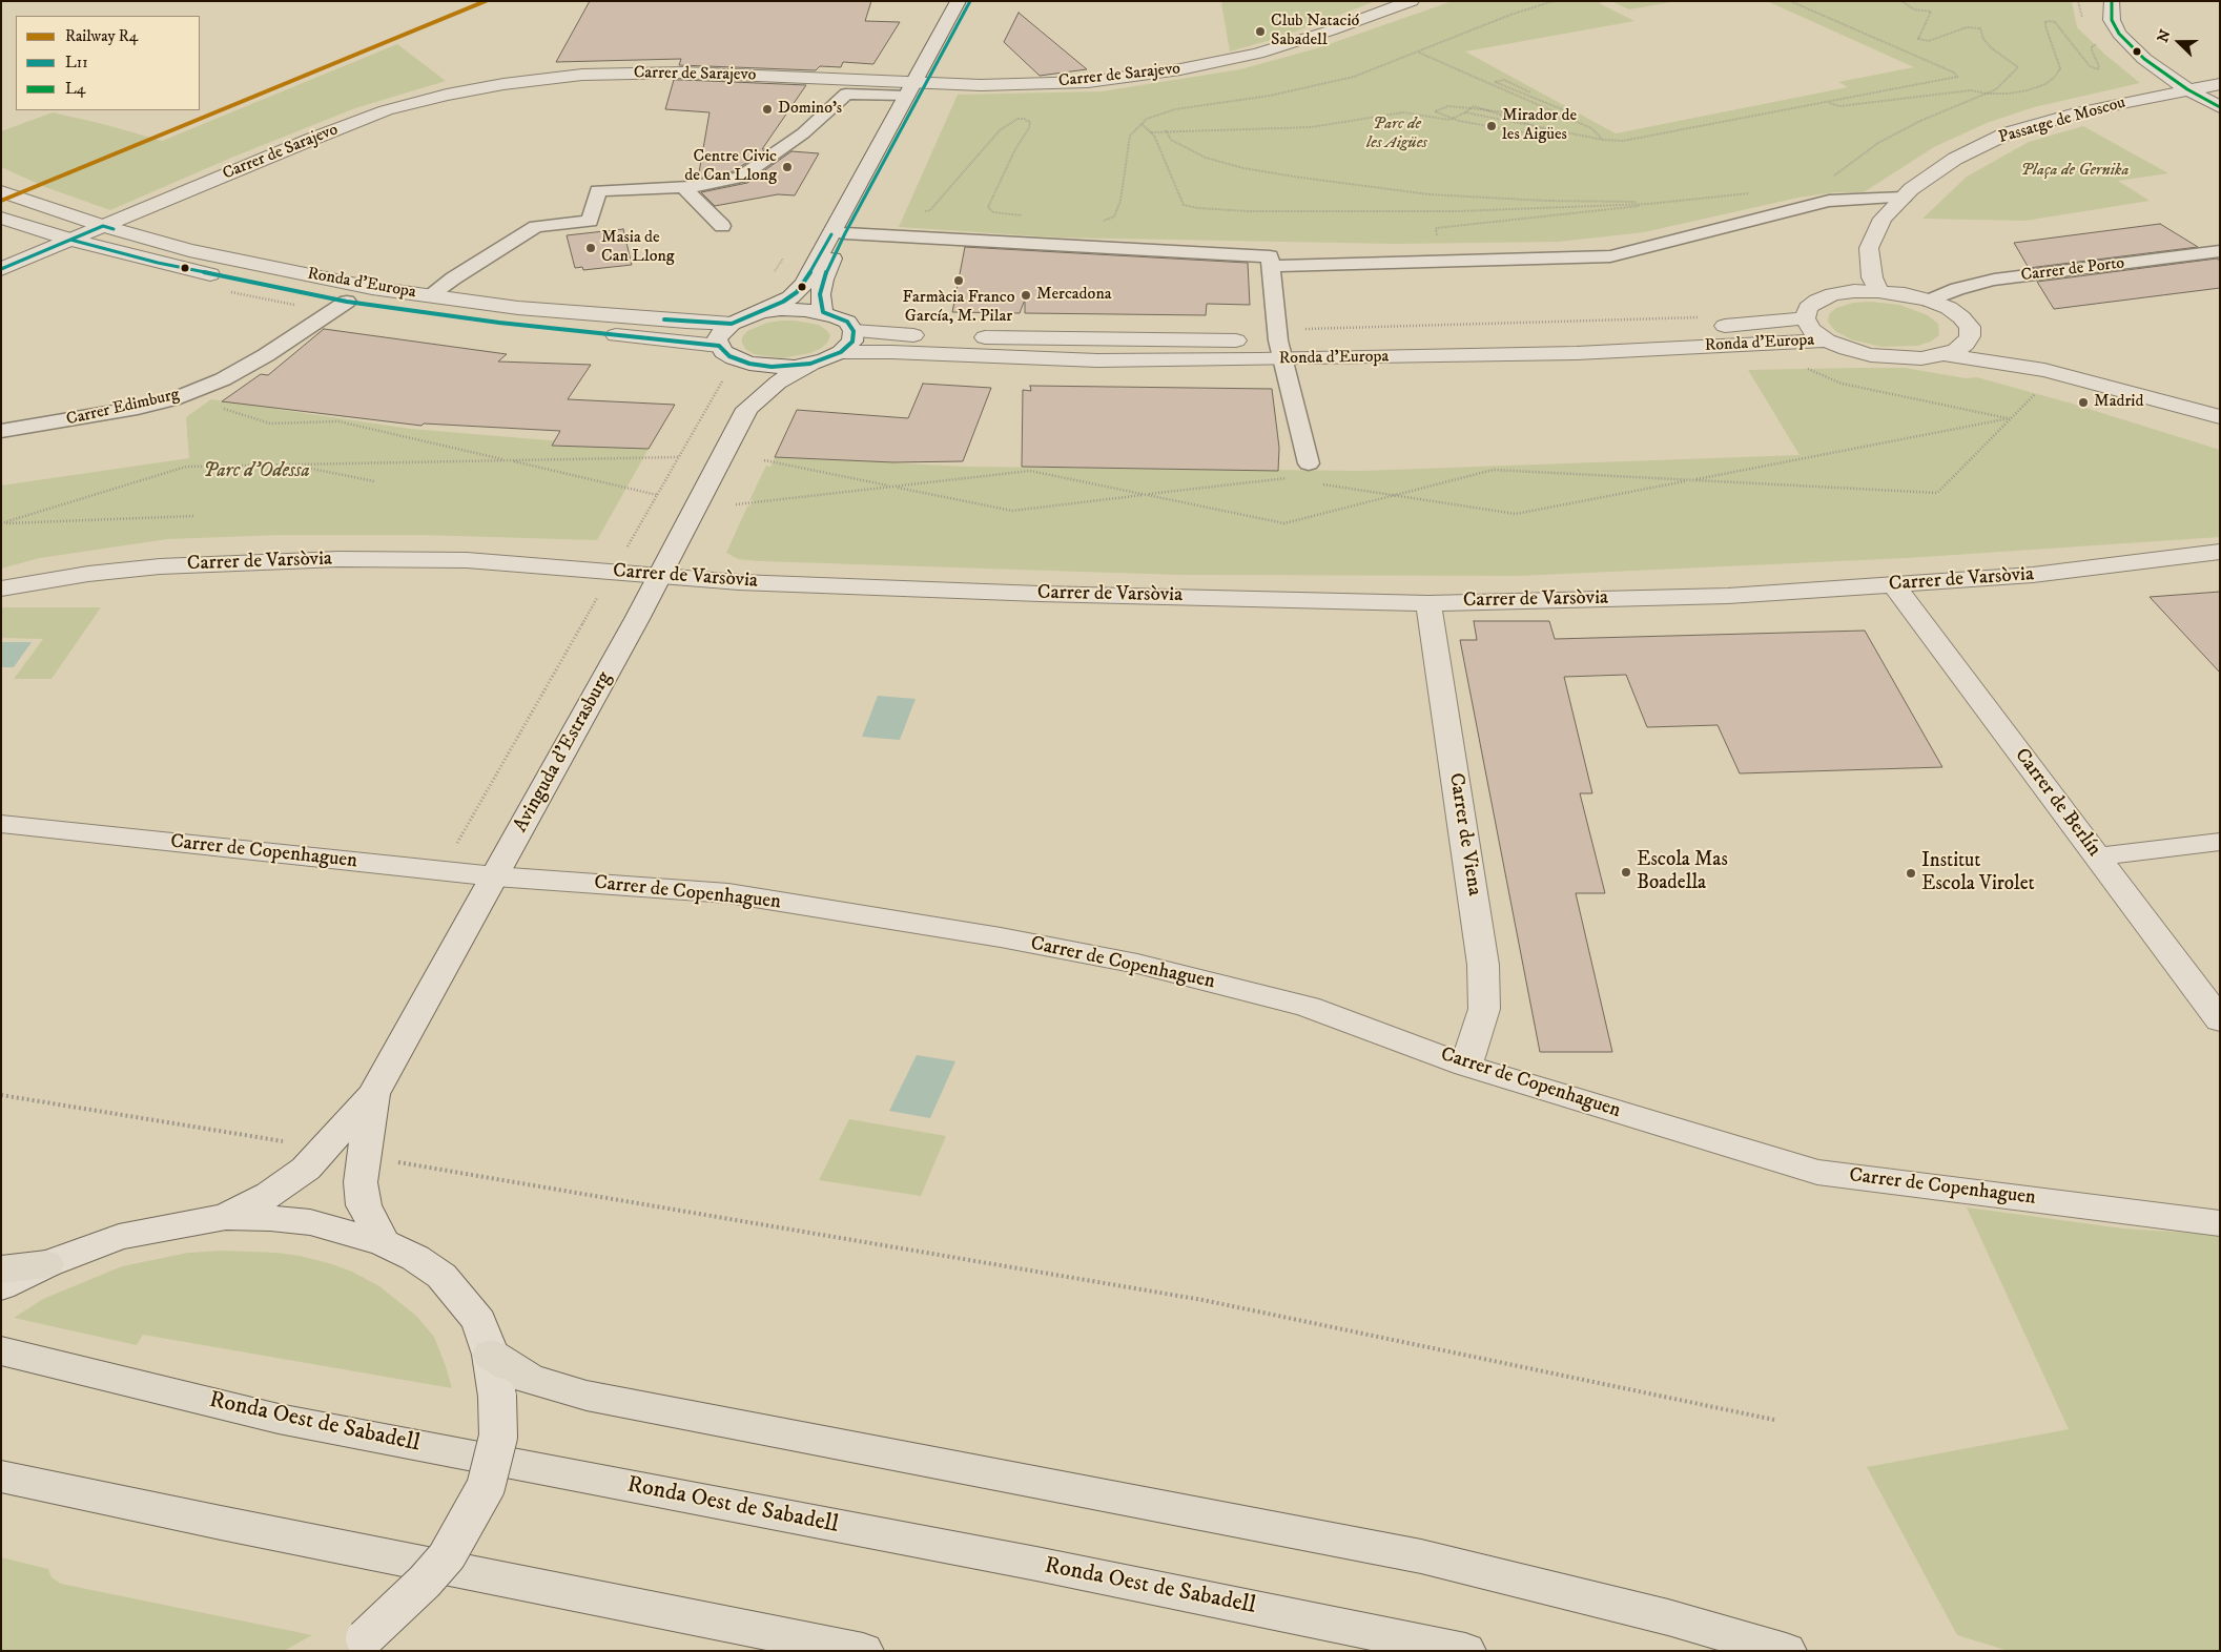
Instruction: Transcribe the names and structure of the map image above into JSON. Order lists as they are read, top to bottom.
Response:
{
  "streets": {
    "highway": ["Ronda Oest de Sabadell"],
    "street": [
      "Carrer de Sarajevo",
      "Passatge de Moscou",
      "Carrer de Porto",
      "Ronda d'Europa",
      "Carrer Edimburg",
      "Carrer de Varsòvia",
      "Avinguda d'Estrasburg",
      "Carrer de Berlín",
      "Carrer de Viena",
      "Carrer de Copenhaguen"
    ]
  },
  "crossings": [
    ["Carrer de Sarajevo", "Ronda d'Europa"],
    ["Passatge de Moscou", "Ronda d'Europa"],
    ["Carrer de Porto", "Ronda d'Europa"],
    ["Ronda d'Europa", "Carrer Edimburg"],
    ["Ronda d'Europa", "Avinguda d'Estrasburg"],
    ["Carrer de Varsòvia", "Avinguda d'Estrasburg"],
    ["Carrer de Varsòvia", "Carrer de Berlín"],
    ["Carrer de Varsòvia", "Carrer de Viena"],
    ["Avinguda d'Estrasburg", "Carrer de Copenhaguen"],
    ["Carrer de Viena", "Carrer de Copenhaguen"]
  ],
  "parks": ["Parc de les Aigües", "Plaça de Gernika", "Parc d'Odessa"],
  "places": [
    "Club Natació Sabadell",
    "Domino's",
    "Mirador de les Aigües",
    "Centre Civic de Can Llong",
    "Masia de Can Llong",
    "Farmàcia Franco García, M. Pilar",
    "Mercadona",
    "Madrid",
    "Escola Mas Boadella",
    "Institut Escola Virolet"
  ],
  "lines": ["rail line R4", "transit line L11", "transit line L4"],
  "legend": ["Railway R4", "L11", "L4"],
  "north": "left"
}
